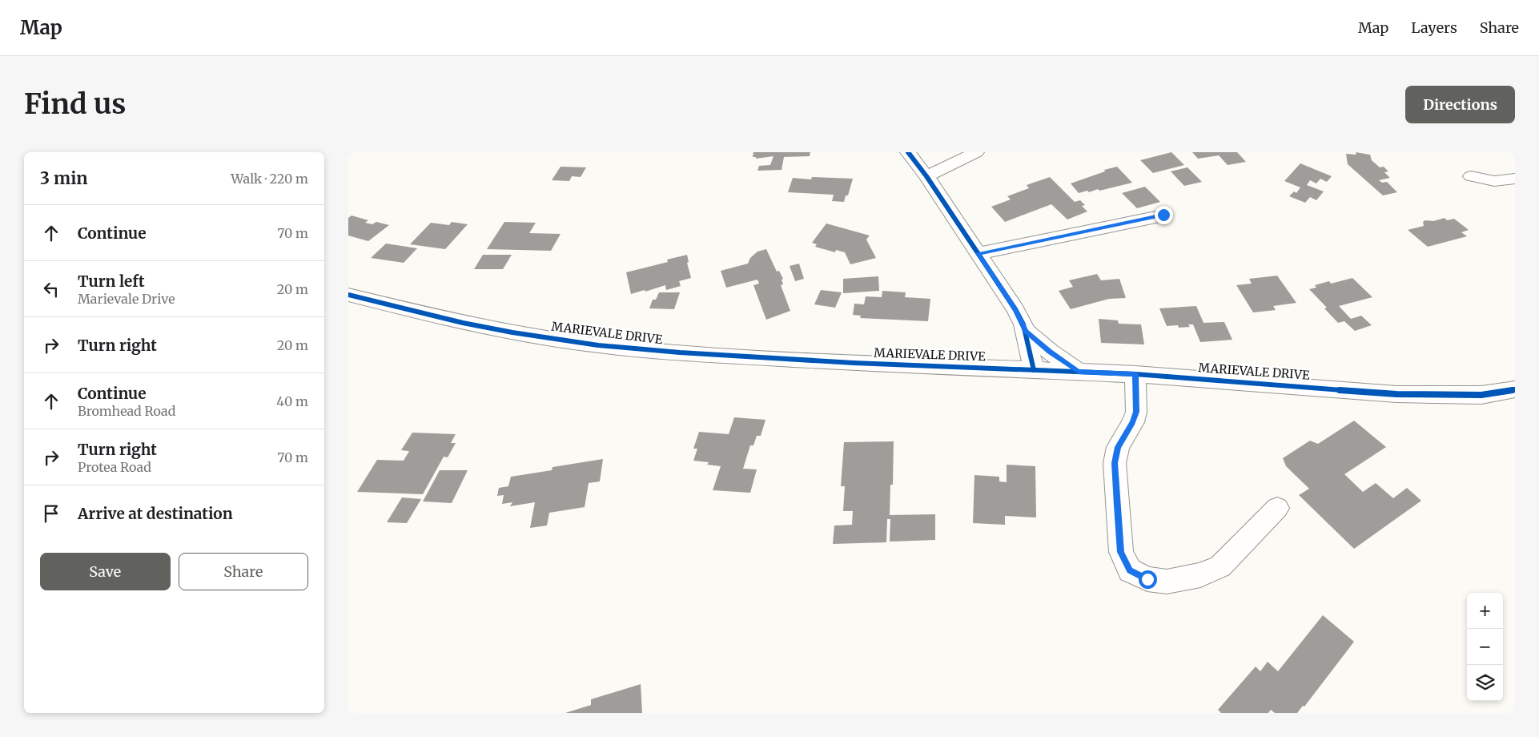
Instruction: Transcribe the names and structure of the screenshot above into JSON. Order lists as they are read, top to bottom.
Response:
{
  "streets": {
    "street": ["MARIEVALE DRIVE"]
  },
  "page": {
    "header": "Map",
    "nav": ["Map", "Layers", "Share"],
    "buttons": [
      "Directions",
      ["Save", "Share"]
    ],
    "title": "Find us",
    "heading": ["3 min", "Walk · 220 m"],
    "list": [
      ["Continue", "70 m"],
      ["Turn left", "Marievale Drive", "20 m"],
      ["Turn right", "20 m"],
      ["Continue", "Bromhead Road", "40 m"],
      ["Turn right", "Protea Road", "70 m"],
      "Arrive at destination"
    ],
    "map_buttons": ["+", "−"]
  }
}
